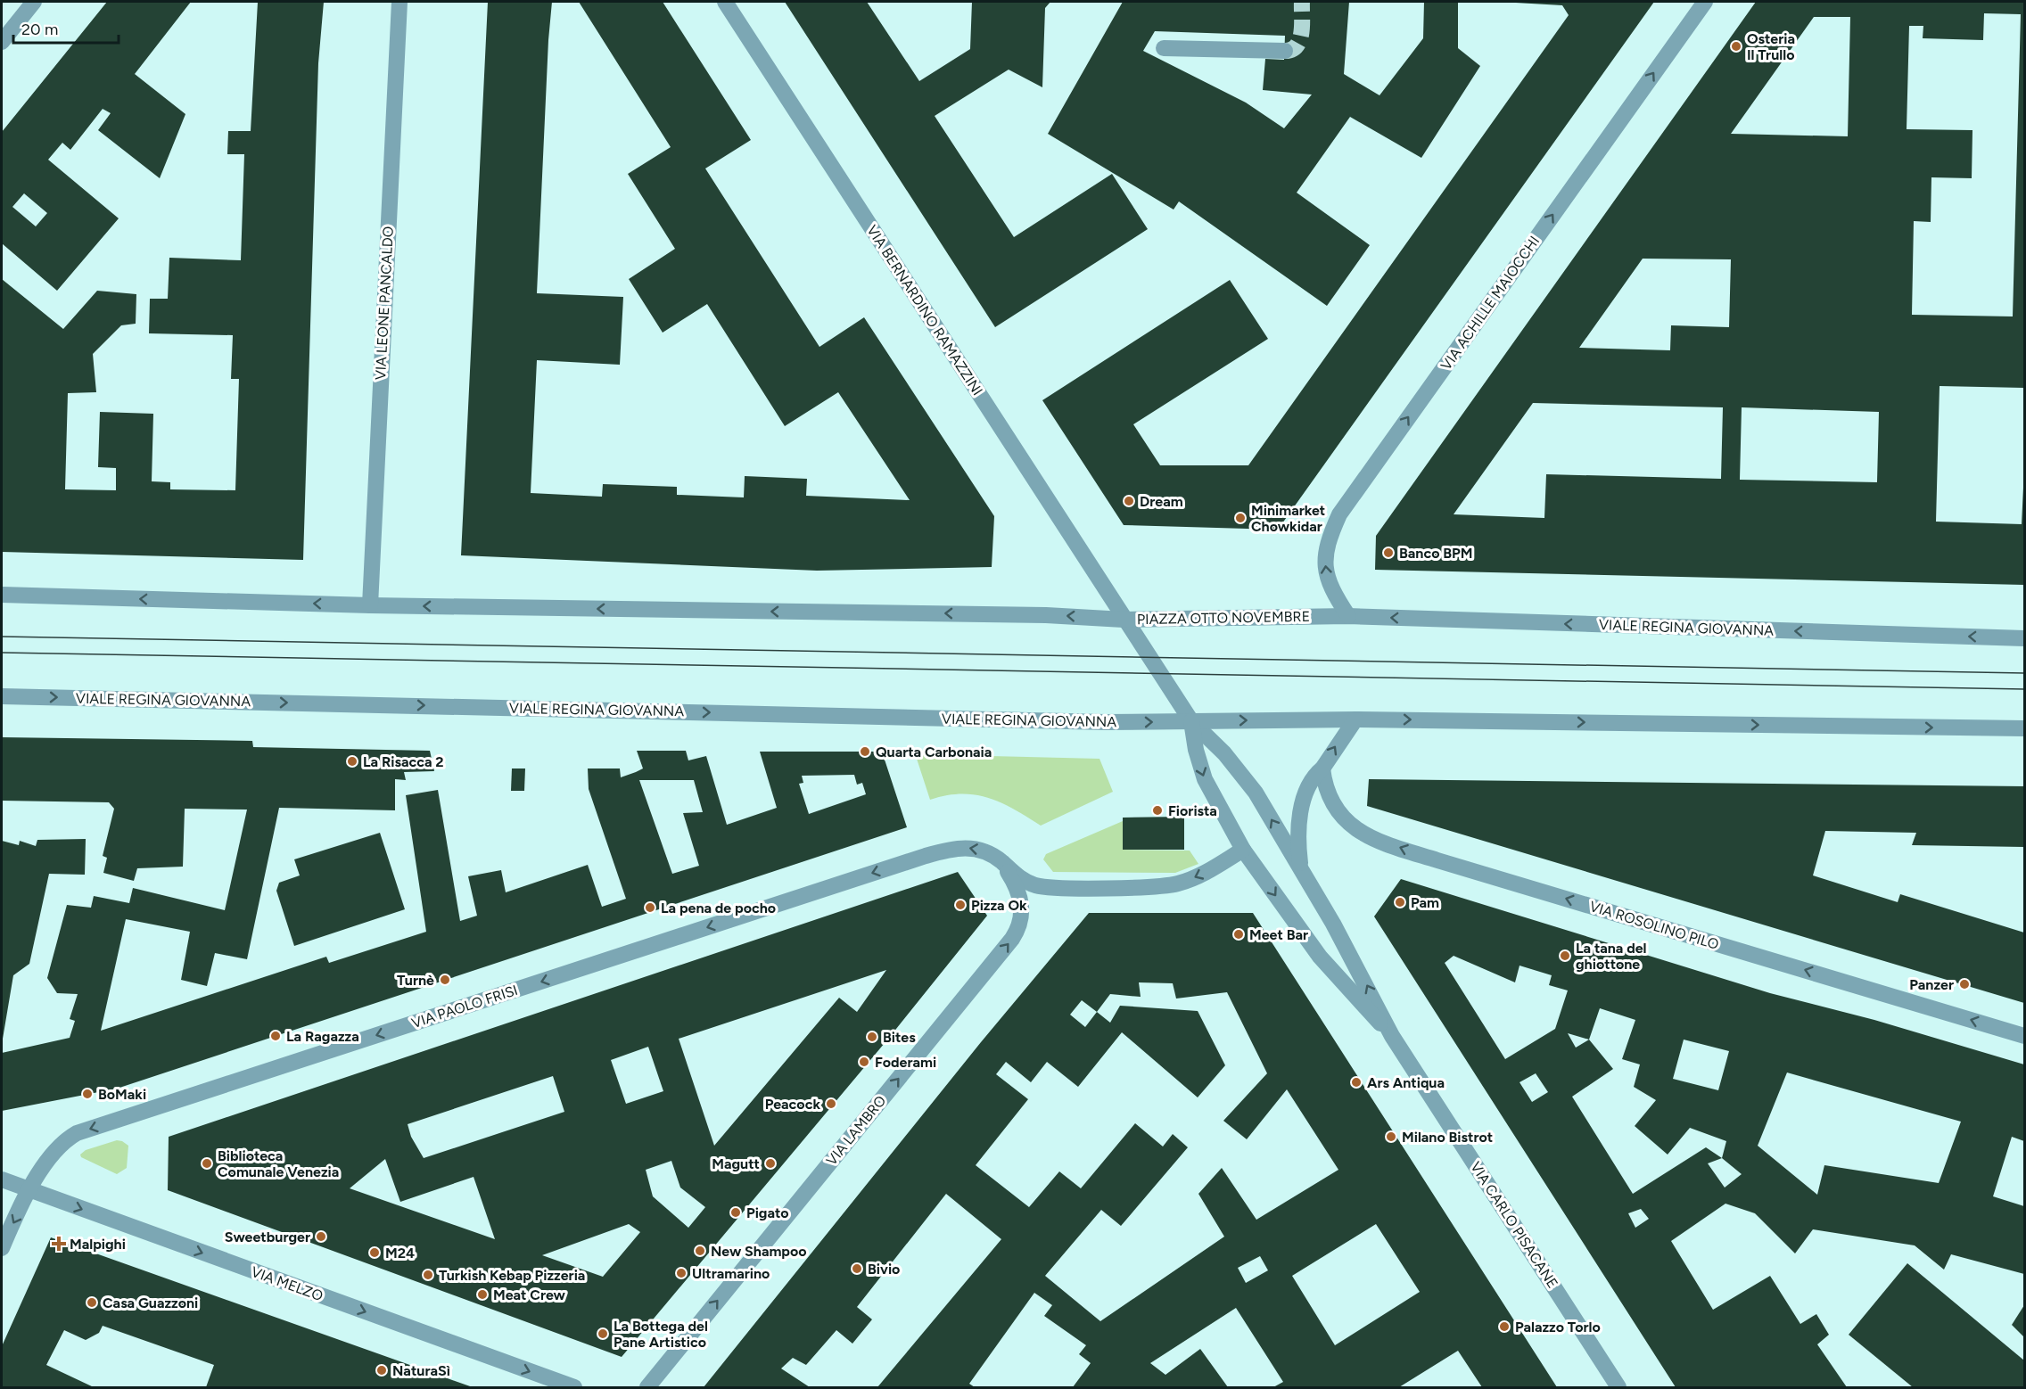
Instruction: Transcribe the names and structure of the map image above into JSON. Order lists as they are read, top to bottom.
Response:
{
  "streets": {
    "street": [
      "VIA LEONE PANCALDO",
      "VIA ACHILLE MAIOCCHI",
      "VIA BERNARDINO RAMAZZINI",
      "PIAZZA OTTO NOVEMBRE",
      "VIALE REGINA GIOVANNA",
      "VIA ROSOLINO PILO",
      "VIA PAOLO FRISI",
      "VIA LAMBRO",
      "VIA CARLO PISACANE",
      "VIA MELZO"
    ]
  },
  "crossings": [
    ["VIA ACHILLE MAIOCCHI", "PIAZZA OTTO NOVEMBRE"],
    ["VIA ACHILLE MAIOCCHI", "VIALE REGINA GIOVANNA"],
    ["VIA BERNARDINO RAMAZZINI", "PIAZZA OTTO NOVEMBRE"],
    ["PIAZZA OTTO NOVEMBRE", "VIALE REGINA GIOVANNA"],
    ["PIAZZA OTTO NOVEMBRE", "VIA CARLO PISACANE"],
    ["VIA PAOLO FRISI", "VIA LAMBRO"],
    ["VIA PAOLO FRISI", "VIA MELZO"]
  ],
  "one_way": [
    "VIA ACHILLE MAIOCCHI",
    "VIA ROSOLINO PILO",
    "VIA PAOLO FRISI",
    "VIA LAMBRO",
    "VIA MELZO"
  ],
  "places": {
    "other": [
      "Osteria Il Trullo",
      "Dream",
      "Minimarket Chowkidar",
      "Banco BPM",
      "Quarta Carbonaia",
      "La Risacca 2",
      "Fiorista",
      "Pam",
      "Pizza Ok",
      "La pena de pocho",
      "Meet Bar",
      "La tana del ghiottone",
      "Turnè",
      "Panzer",
      "La Ragazza",
      "Bites",
      "Foderami",
      "Ars Antiqua",
      "BoMaki",
      "Peacock",
      "Milano Bistrot",
      "Biblioteca Comunale Venezia",
      "Magutt",
      "Pigato",
      "Sweetburger",
      "New Shampoo",
      "M24",
      "Bivio",
      "Ultramarino",
      "Turkish Kebap Pizzeria",
      "Meat Crew",
      "Casa Guazzoni",
      "Palazzo Torlo",
      "La Bottega del Pane Artistico",
      "NaturaSì"
    ],
    "health": ["Malpighi"]
  },
  "scale_bar": "20 m"
}
